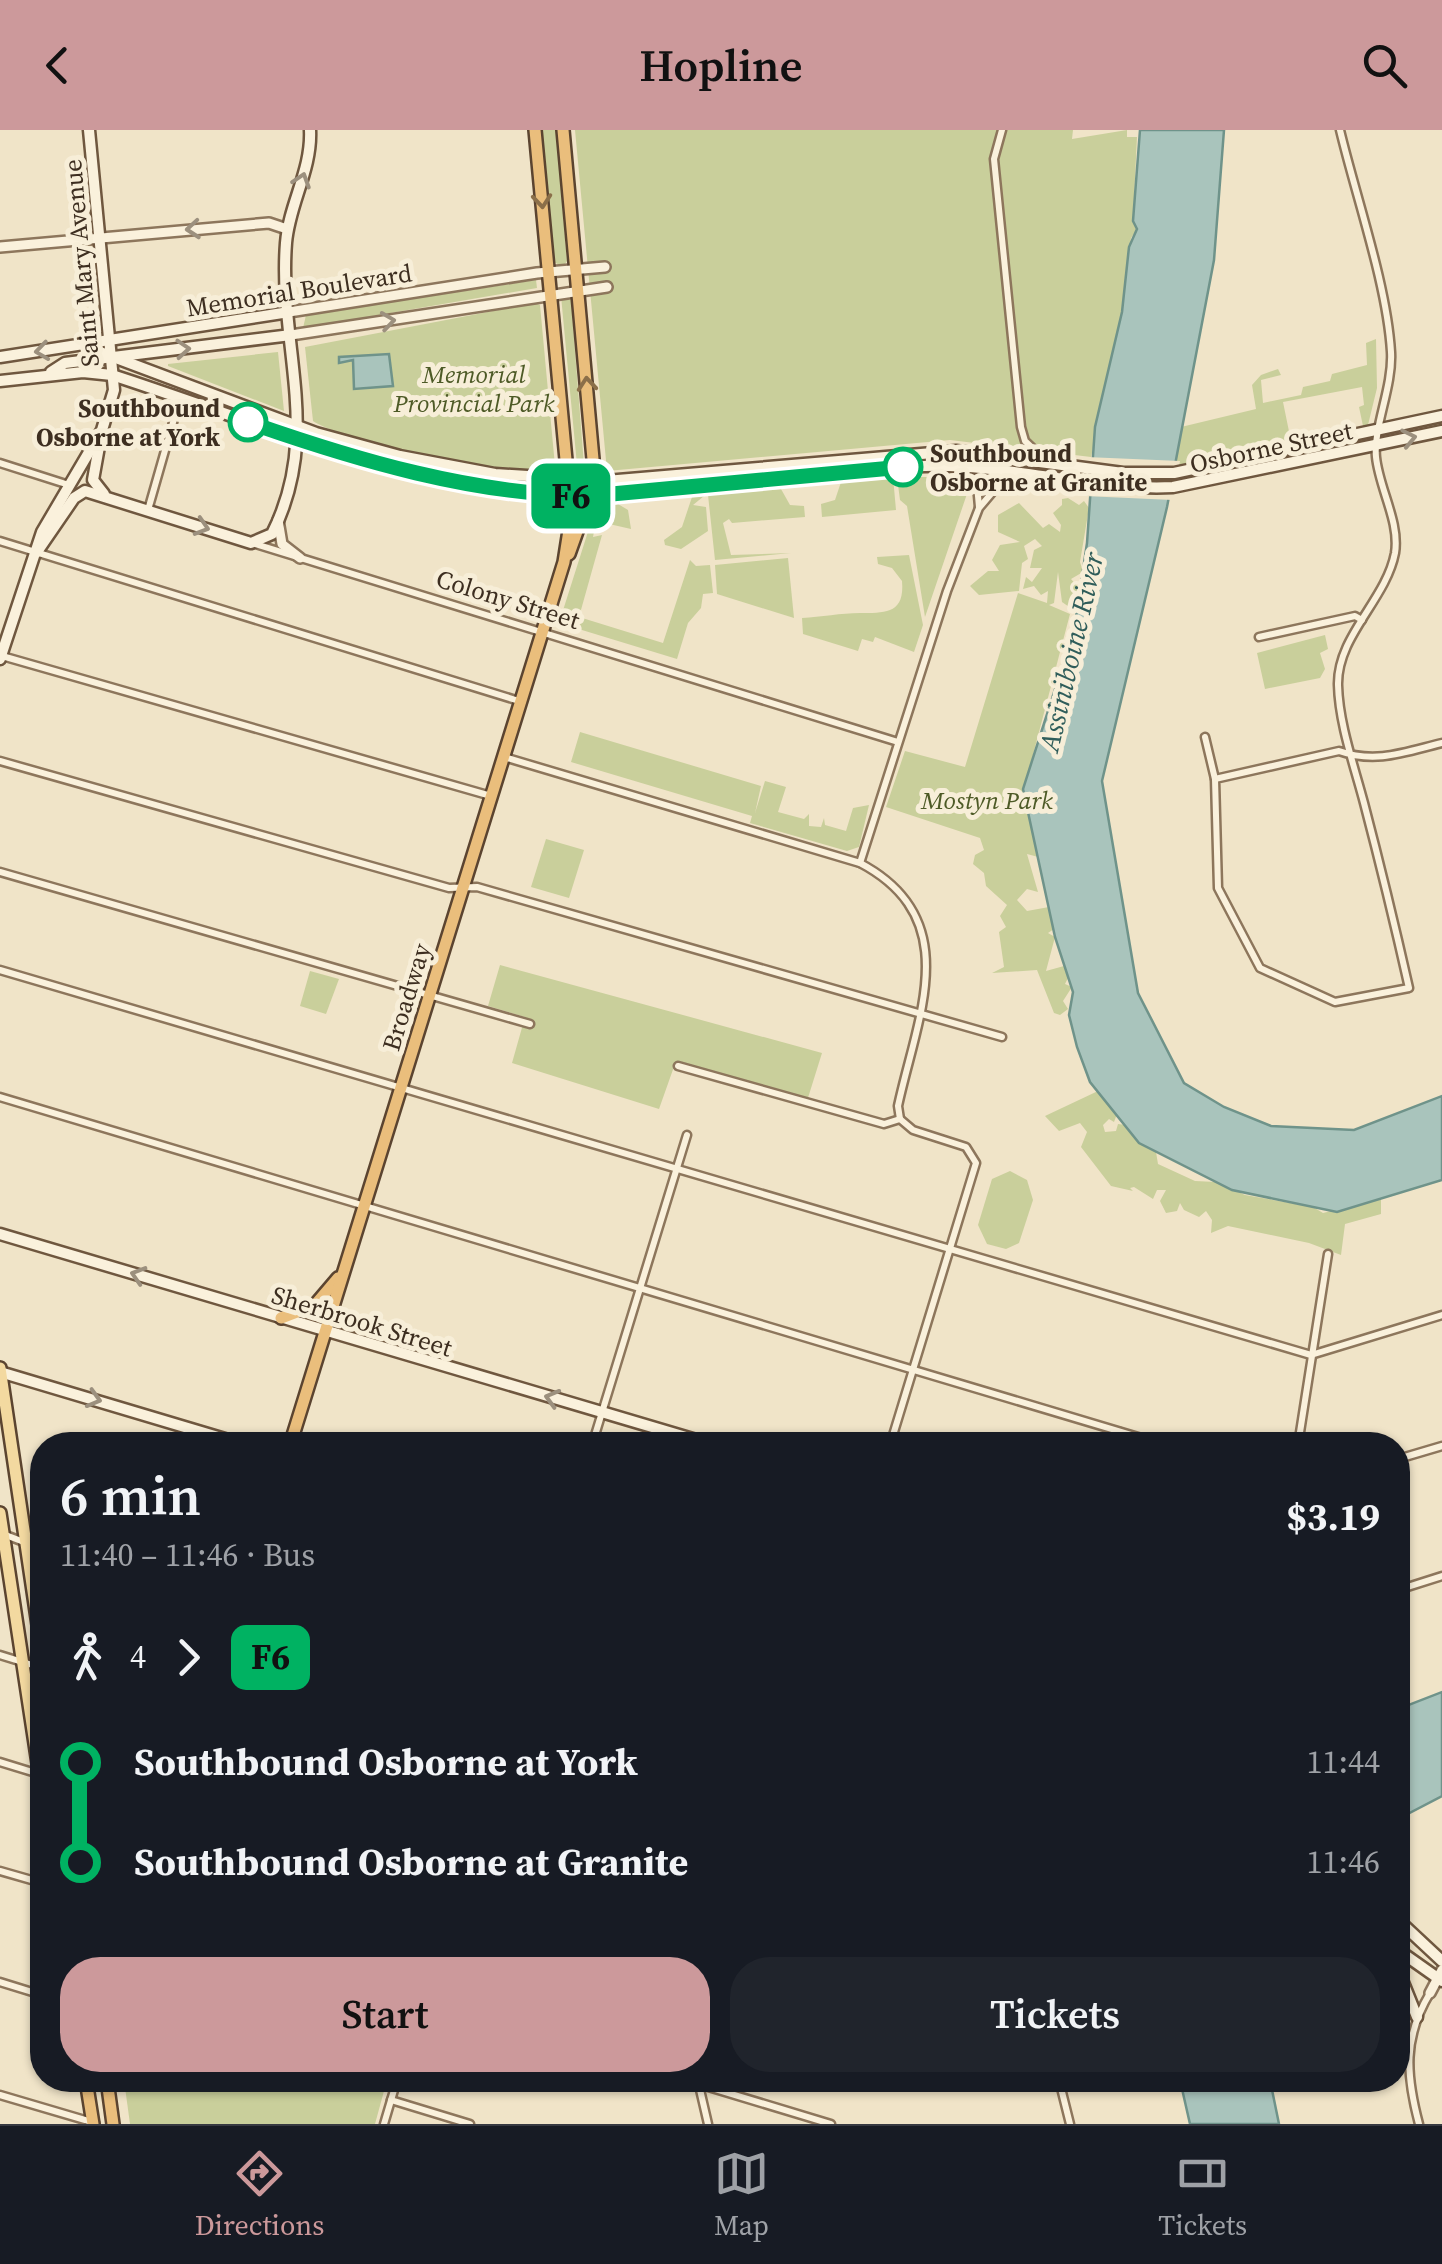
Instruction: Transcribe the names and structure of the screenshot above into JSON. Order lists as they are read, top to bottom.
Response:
{
  "streets": {
    "highway": ["Broadway"],
    "main road": [
      "Saint Mary Avenue",
      "Memorial Boulevard",
      "Osborne Street",
      "Colony Street",
      "Sherbrook Street"
    ]
  },
  "crossings": [
    ["Saint Mary Avenue", "Memorial Boulevard"],
    ["Saint Mary Avenue", "Osborne Street"],
    ["Saint Mary Avenue", "Colony Street"],
    ["Memorial Boulevard", "Osborne Street"],
    ["Memorial Boulevard", "Broadway"],
    ["Osborne Street", "Broadway"],
    ["Colony Street", "Broadway"],
    ["Broadway", "Sherbrook Street"]
  ],
  "one_way": ["Sherbrook Street"],
  "water": ["Assiniboine River"],
  "parks": ["Memorial Provincial Park", "Mostyn Park"],
  "places": ["Southbound Osborne at York", "Southbound Osborne at Granite"],
  "lines": ["bus line F6"],
  "page": {
    "header": "Hopline",
    "on_map": "F6",
    "heading": ["6 min", "11:40 – 11:46 · Bus", "$3.19"],
    "legs": ["4", "F6"],
    "list": [
      {
        "name": "Southbound Osborne at York",
        "value": "11:44"
      },
      {
        "name": "Southbound Osborne at Granite",
        "value": "11:46"
      }
    ],
    "buttons": ["Start", "Tickets"],
    "tabs": ["Directions", "Map", "Tickets"]
  }
}
